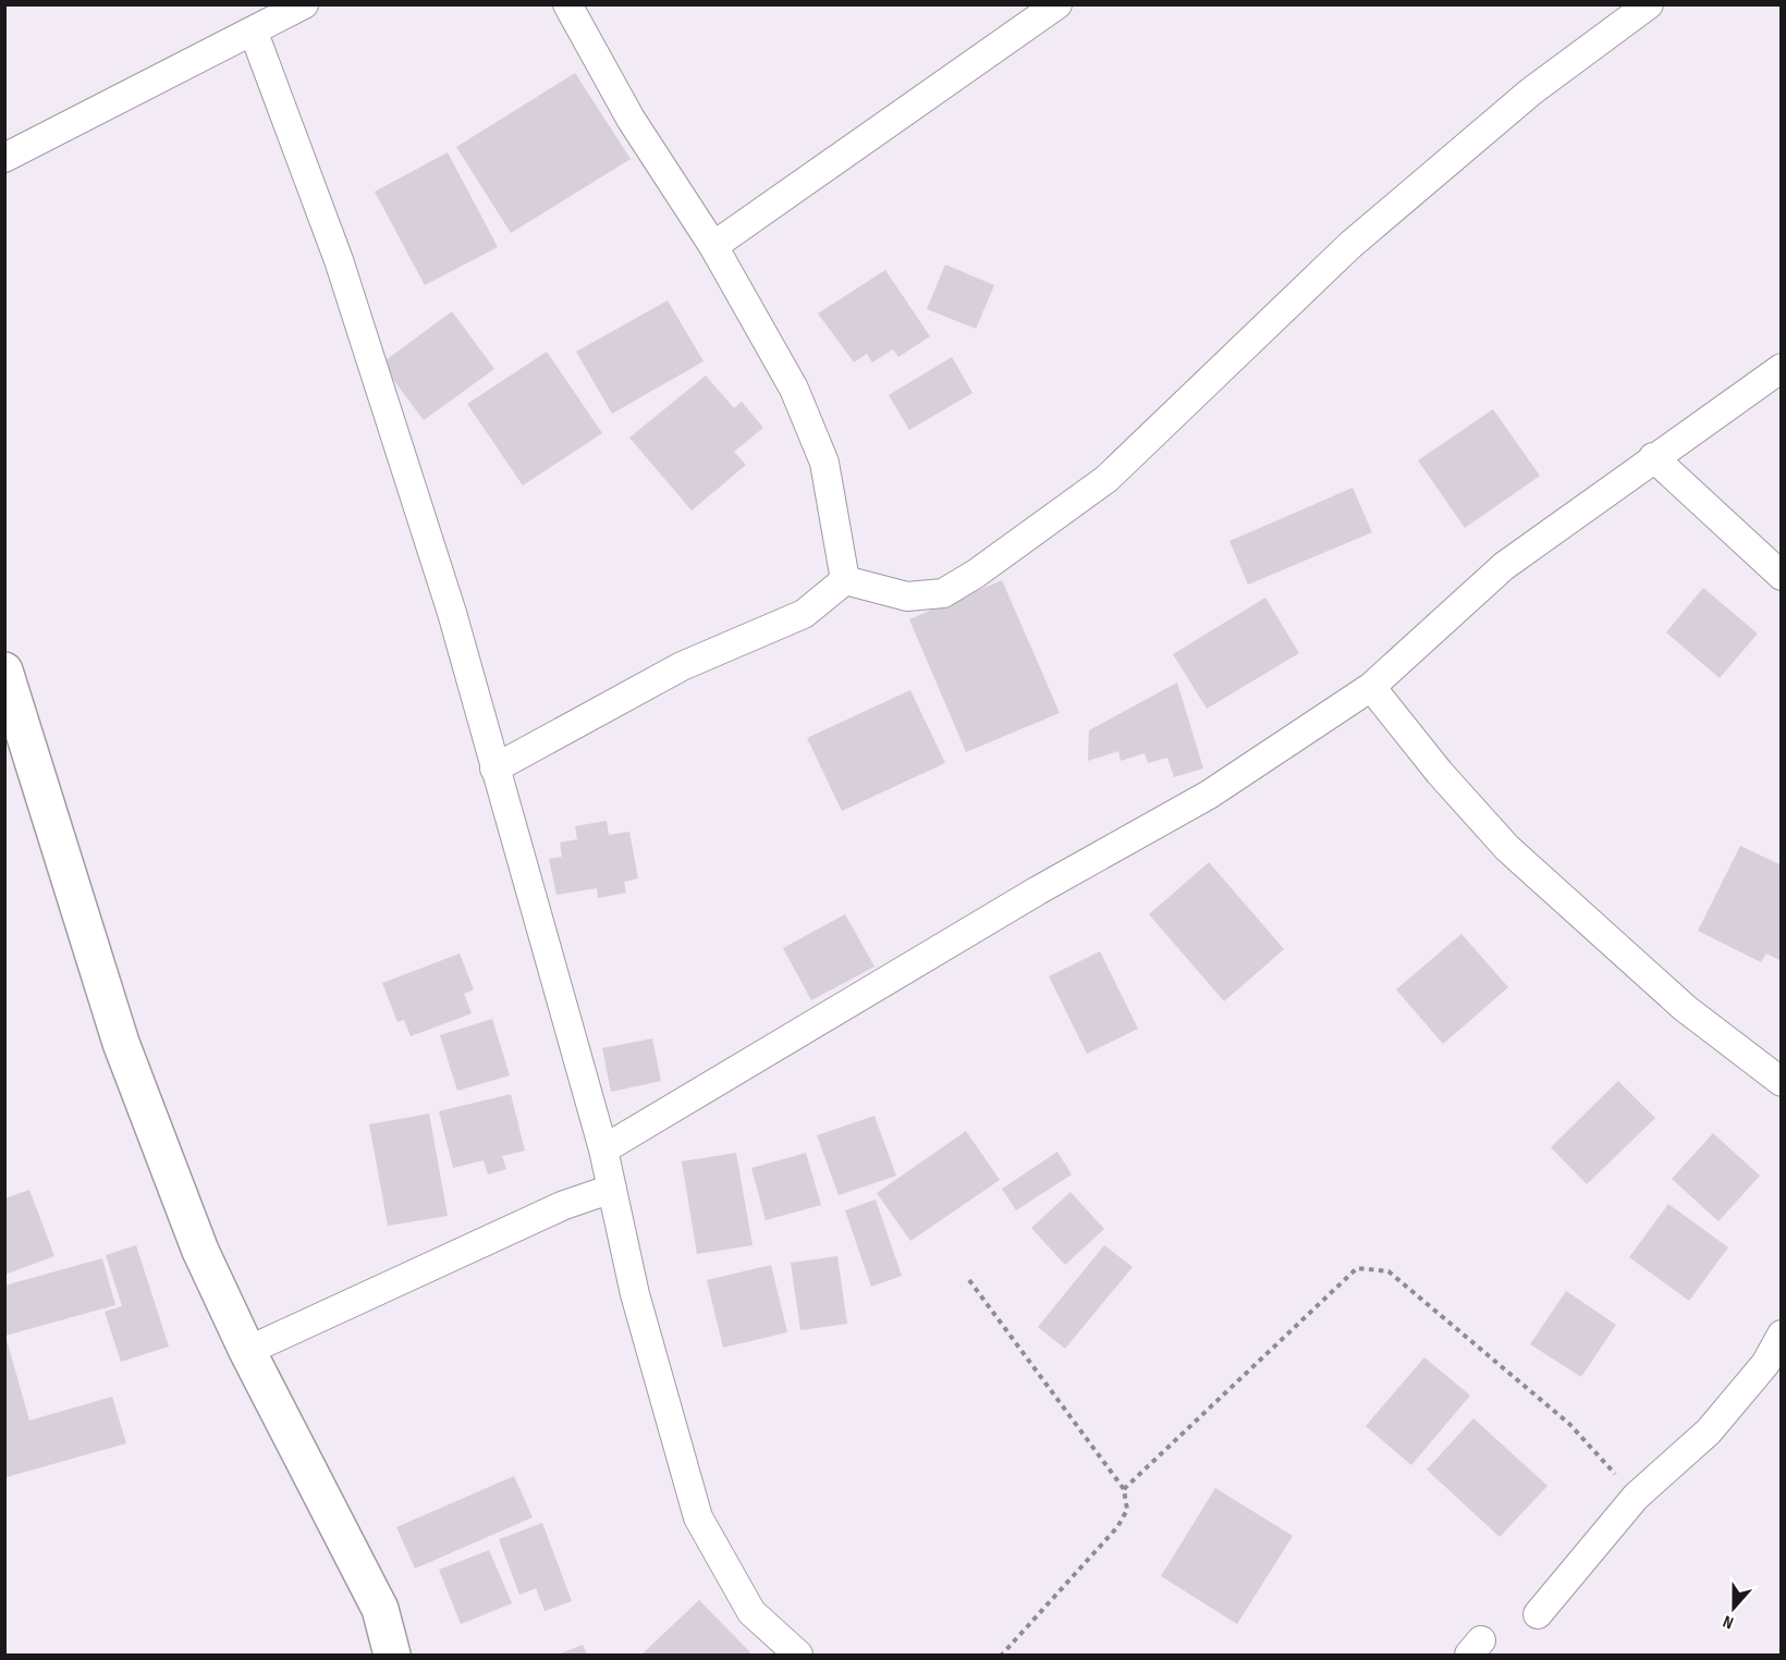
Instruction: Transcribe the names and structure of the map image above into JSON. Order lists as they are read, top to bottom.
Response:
{
  "north": "bottom"
}
